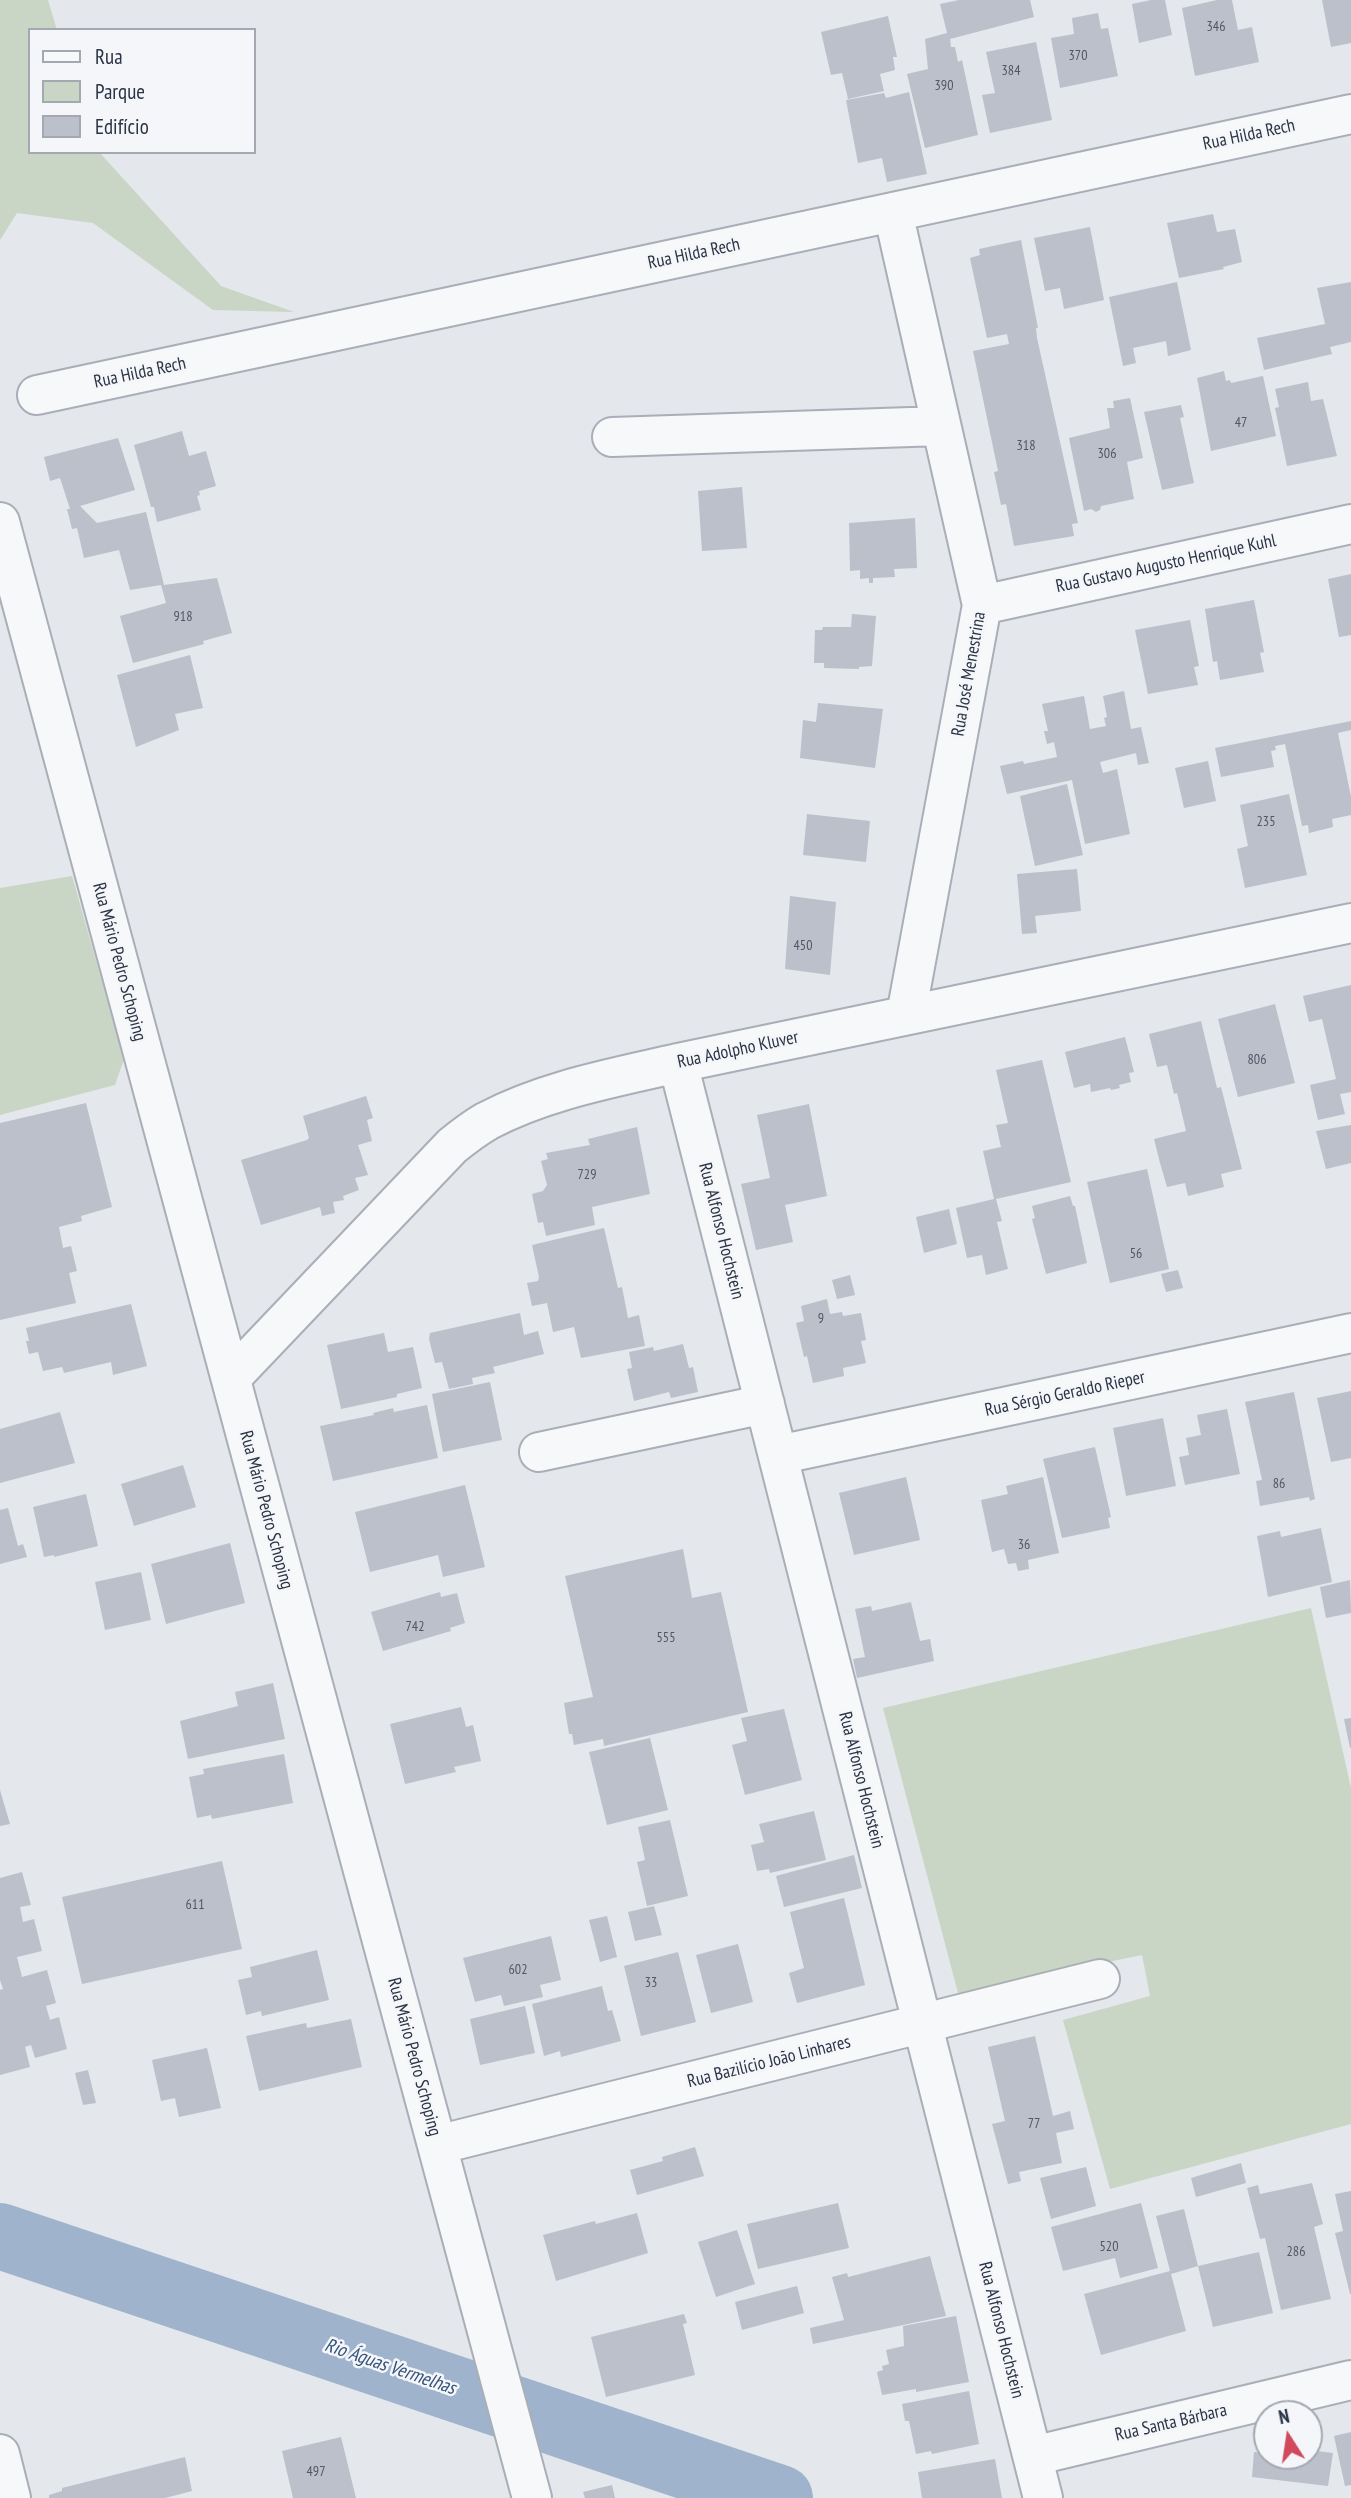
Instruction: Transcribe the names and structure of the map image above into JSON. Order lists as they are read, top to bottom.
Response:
{
  "streets": {
    "street": [
      "Rua Hilda Rech",
      "Rua Gustavo Augusto Henrique Kuhl",
      "Rua José Menestrina",
      "Rua Mário Pedro Schoping",
      "Rua Adolpho Kluver",
      "Rua Alfonso Hochstein",
      "Rua Sérgio Geraldo Rieper",
      "Rua Bazilício João Linhares",
      "Rua Santa Bárbara"
    ]
  },
  "crossings": [
    ["Rua Hilda Rech", "Rua José Menestrina"],
    ["Rua Gustavo Augusto Henrique Kuhl", "Rua José Menestrina"],
    ["Rua José Menestrina", "Rua Adolpho Kluver"],
    ["Rua Mário Pedro Schoping", "Rua Adolpho Kluver"],
    ["Rua Mário Pedro Schoping", "Rua Bazilício João Linhares"],
    ["Rua Adolpho Kluver", "Rua Alfonso Hochstein"],
    ["Rua Alfonso Hochstein", "Rua Sérgio Geraldo Rieper"],
    ["Rua Alfonso Hochstein", "Rua Bazilício João Linhares"],
    ["Rua Alfonso Hochstein", "Rua Santa Bárbara"]
  ],
  "water": ["Rio Águas Vermelhas"],
  "house_numbers": [
    "346",
    "370",
    "384",
    "390",
    "47",
    "318",
    "306",
    "918",
    "235",
    "450",
    "806",
    "729",
    "56",
    "9",
    "86",
    "36",
    "742",
    "555",
    "611",
    "602",
    "33",
    "77",
    "520",
    "286",
    "497"
  ],
  "legend": ["Rua", "Parque", "Edifício"],
  "north": "top"
}
